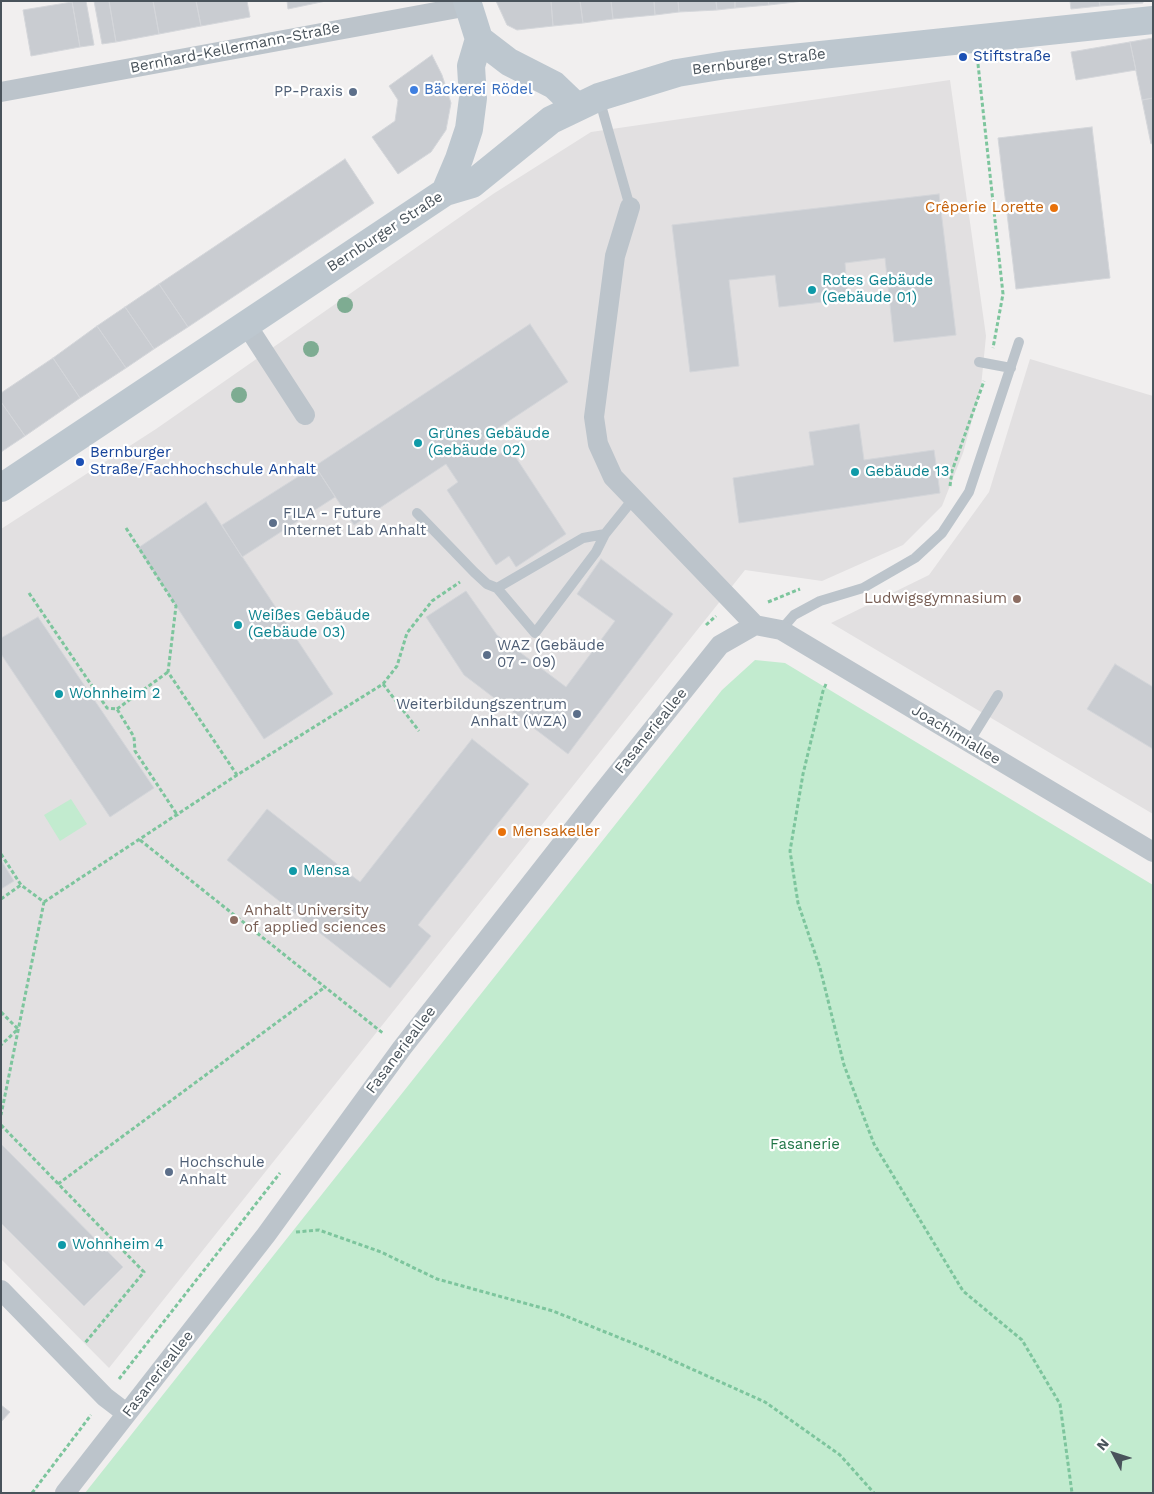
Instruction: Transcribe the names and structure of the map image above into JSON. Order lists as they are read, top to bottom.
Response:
{
  "streets": {
    "main road": ["Bernburger Straße"],
    "street": ["Bernhard-Kellermann-Straße", "Fasanerieallee", "Joachimiallee"]
  },
  "crossings": [
    ["Fasanerieallee", "Joachimiallee"]
  ],
  "parks": ["Fasanerie"],
  "places": [
    "Stiftstraße",
    "Bäckerei Rödel",
    "PP-Praxis",
    "Crêperie Lorette",
    "Rotes Gebäude (Gebäude 01)",
    "Grünes Gebäude (Gebäude 02)",
    "Bernburger Straße/Fachhochschule Anhalt",
    "Gebäude 13",
    "FILA - Future Internet Lab Anhalt",
    "Ludwigsgymnasium",
    "Weißes Gebäude (Gebäude 03)",
    "WAZ (Gebäude 07 - 09)",
    "Wohnheim 2",
    "Weiterbildungszentrum Anhalt (WZA)",
    "Mensakeller",
    "Mensa",
    "Anhalt University of applied sciences",
    "Hochschule Anhalt",
    "Wohnheim 4"
  ],
  "north": "top left"
}
